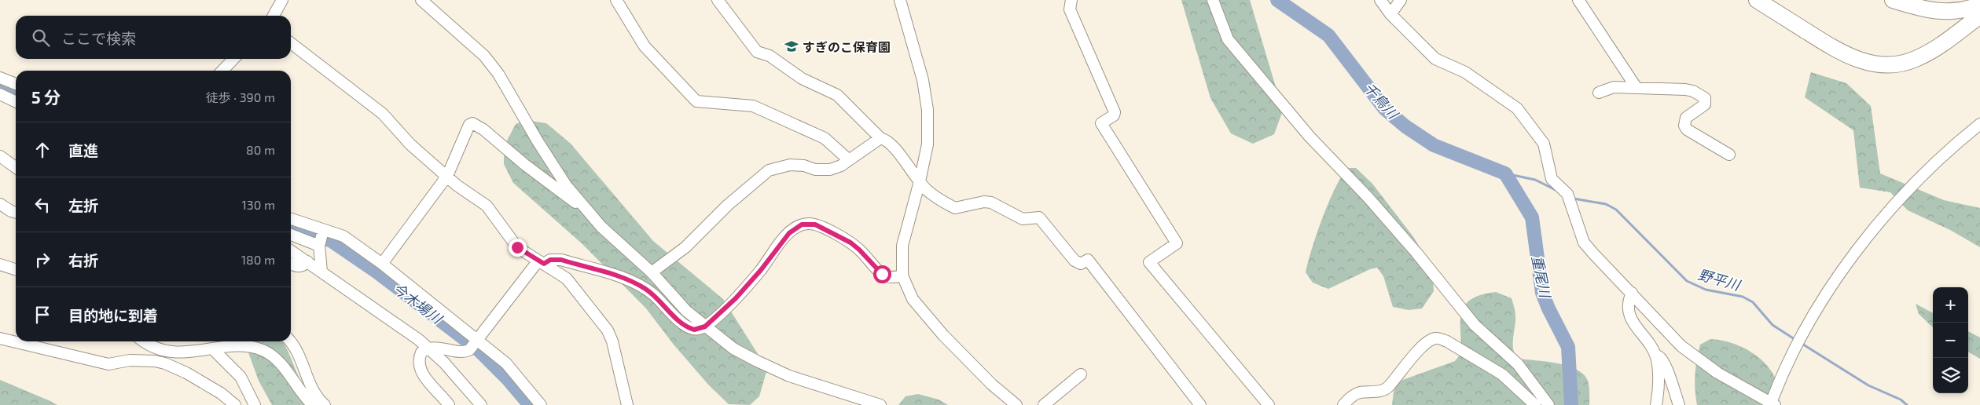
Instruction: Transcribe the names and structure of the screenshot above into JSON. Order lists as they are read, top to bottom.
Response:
{
  "water": [
    "千鳥川",
    "重尾川",
    "野平川",
    "今木場川"
  ],
  "places": {
    "school or university": ["すぎのこ保育園"]
  },
  "page": {
    "search": "ここで検索",
    "heading": ["5 分", "徒歩 · 390 m"],
    "list": [
      ["直進", "80 m"],
      ["左折", "130 m"],
      ["右折", "180 m"],
      "目的地に到着"
    ],
    "map_buttons": ["+", "−"]
  }
}
